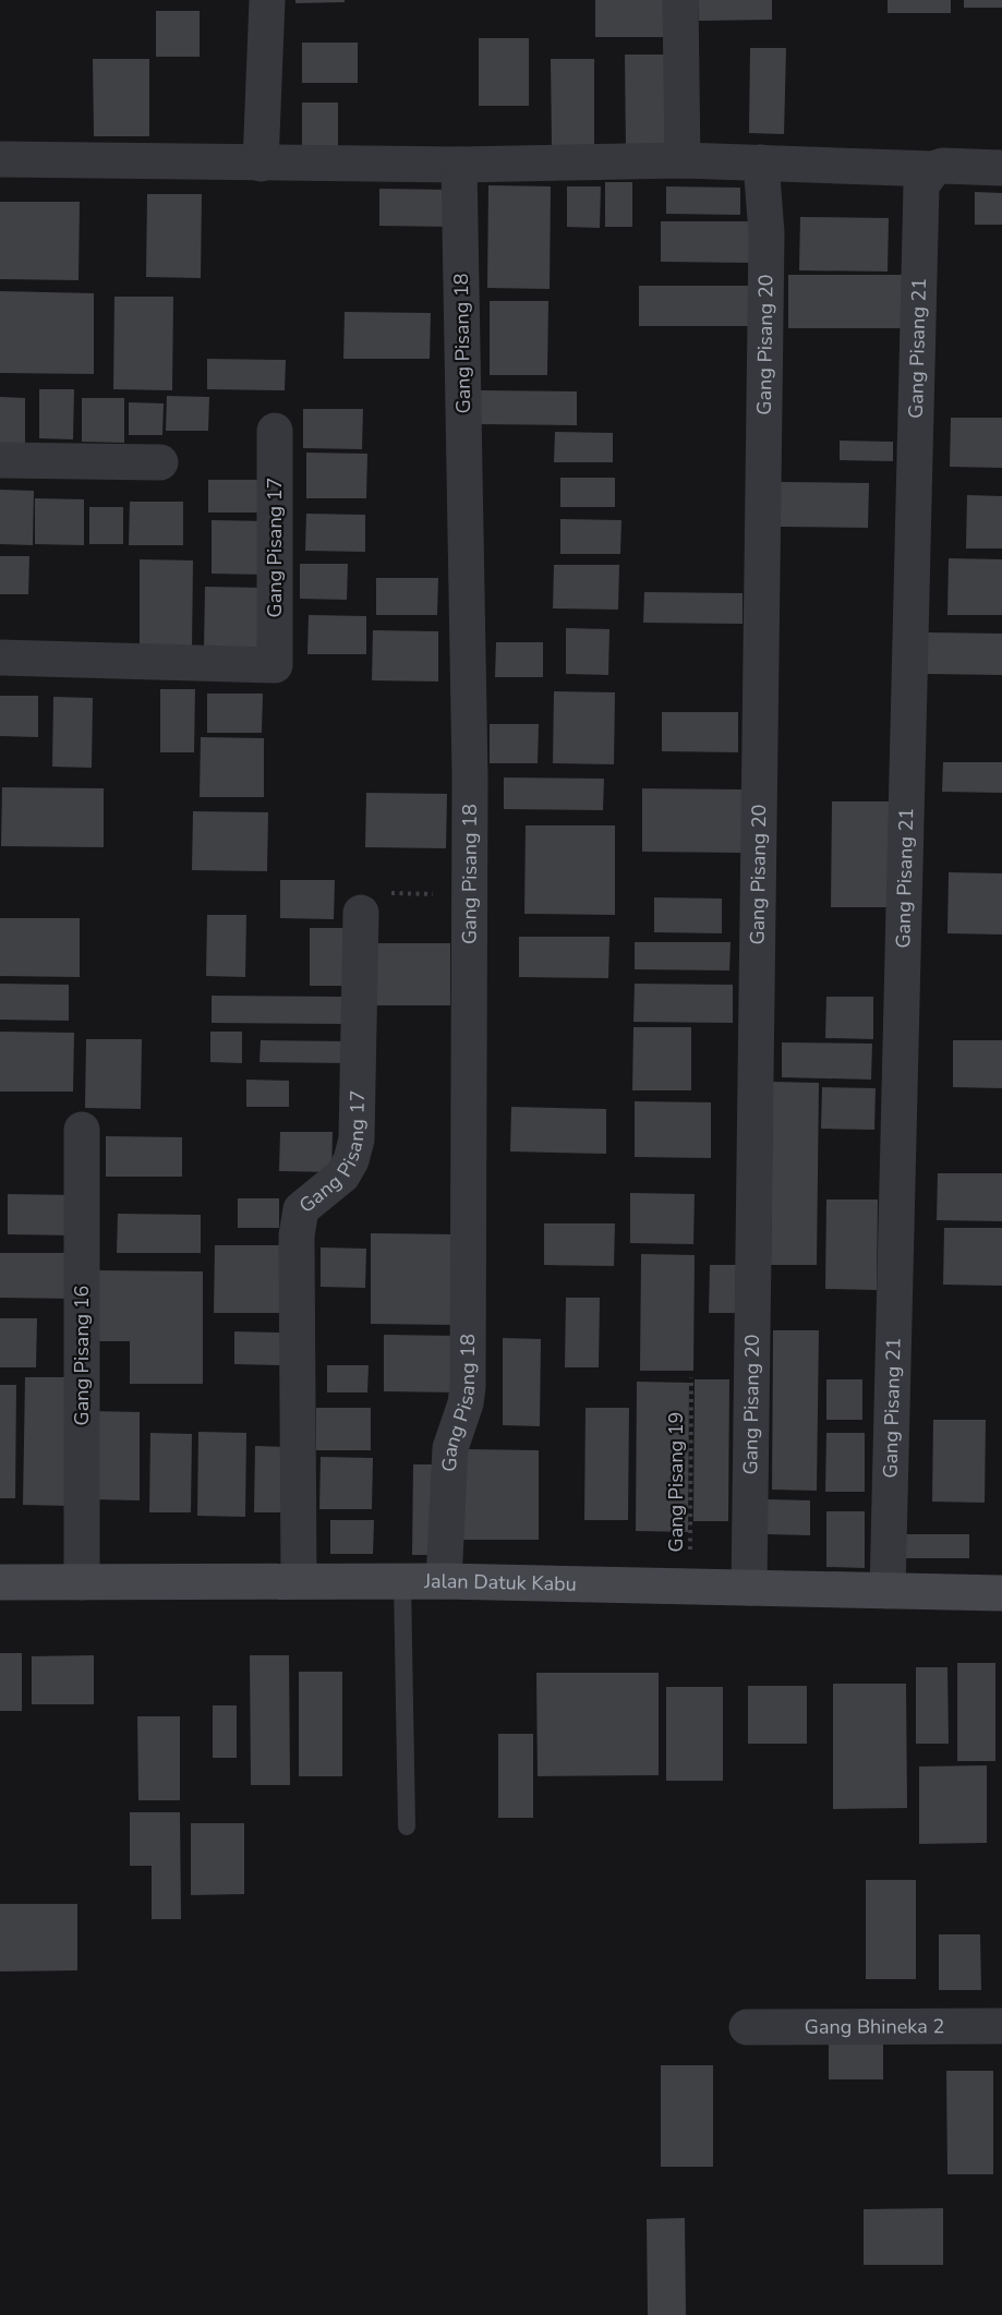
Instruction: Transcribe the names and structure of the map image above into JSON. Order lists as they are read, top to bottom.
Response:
{
  "streets": {
    "street": [
      "Gang Pisang 18",
      "Gang Pisang 20",
      "Gang Pisang 21",
      "Gang Pisang 17",
      "Gang Pisang 16",
      "Jalan Datuk Kabu",
      "Gang Bhineka 2"
    ],
    "path": ["Gang Pisang 19"]
  },
  "crossings": [
    ["Gang Pisang 18", "Jalan Datuk Kabu"],
    ["Gang Pisang 20", "Jalan Datuk Kabu"],
    ["Gang Pisang 21", "Jalan Datuk Kabu"],
    ["Gang Pisang 17", "Jalan Datuk Kabu"],
    ["Gang Pisang 16", "Jalan Datuk Kabu"],
    ["Gang Pisang 19", "Jalan Datuk Kabu"]
  ]
}
